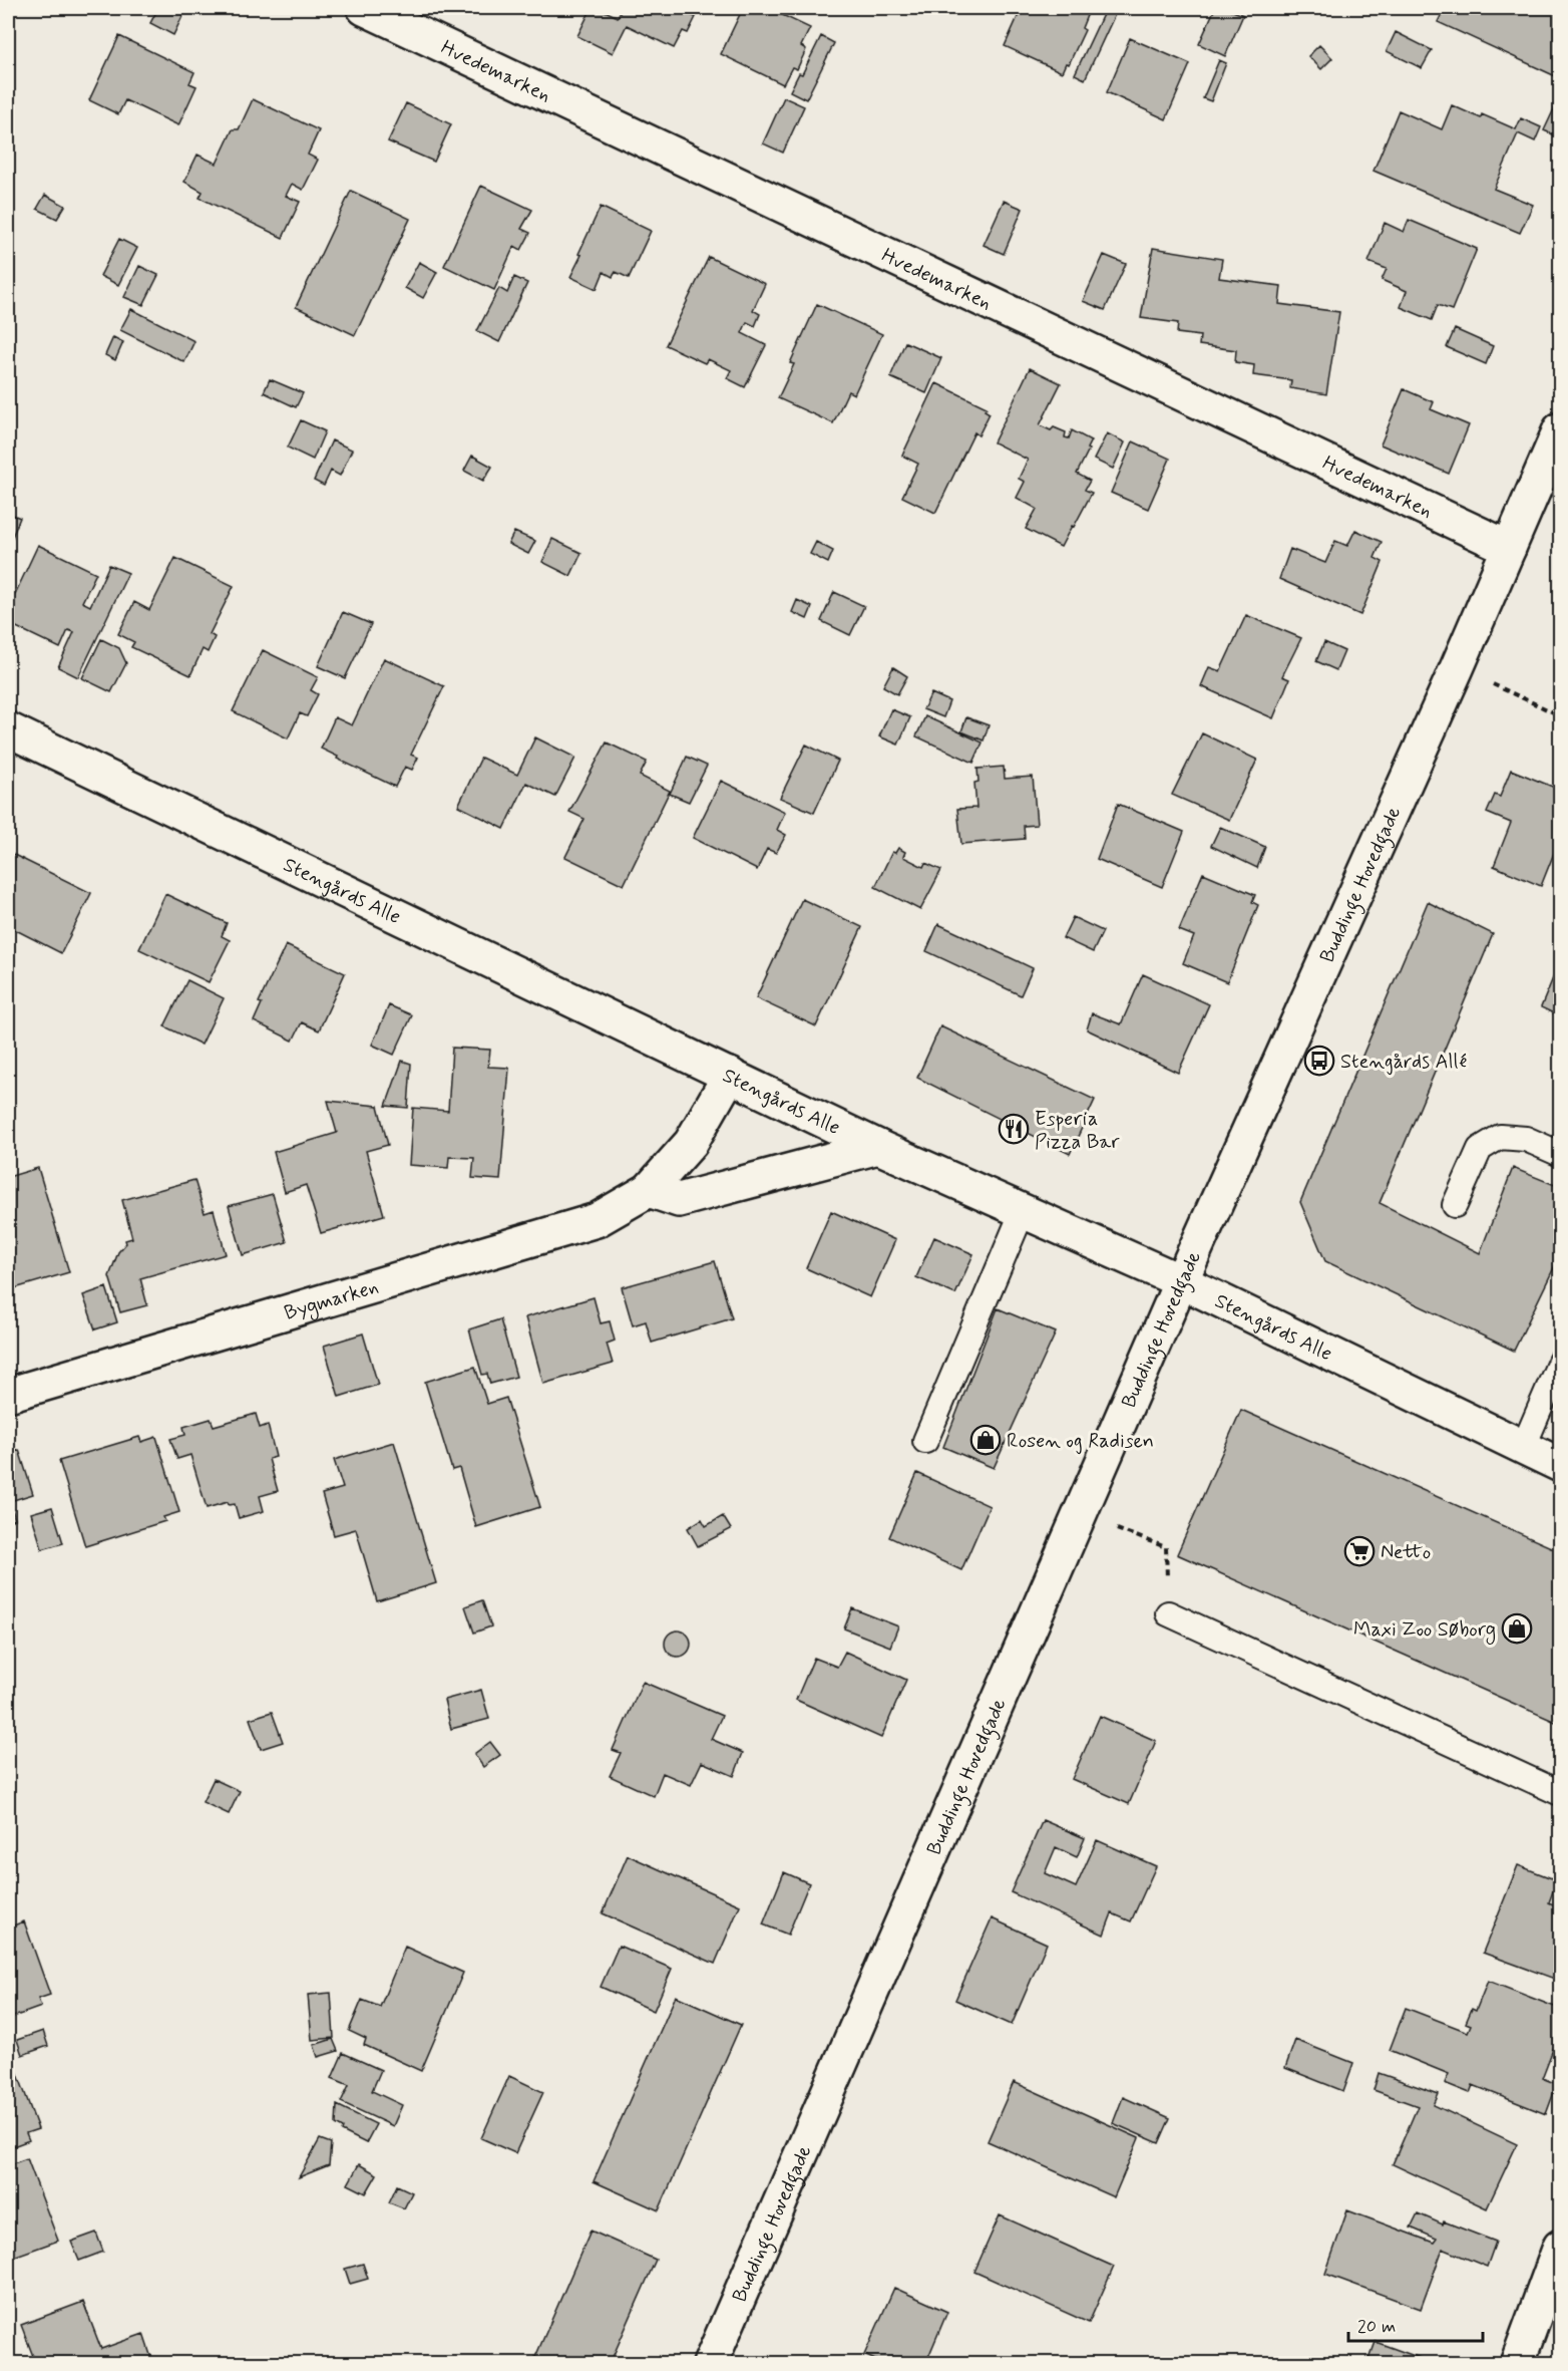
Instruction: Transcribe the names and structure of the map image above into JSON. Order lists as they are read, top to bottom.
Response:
{
  "streets": {
    "street": [
      "Hvedemarken",
      "Buddinge Hovedgade",
      "Stengårds Alle",
      "Bygmarken"
    ]
  },
  "crossings": [
    ["Hvedemarken", "Buddinge Hovedgade"],
    ["Buddinge Hovedgade", "Stengårds Alle"],
    ["Stengårds Alle", "Bygmarken"]
  ],
  "places": {
    "bus stop": ["Stengårds Allé"],
    "restaurant": ["Esperia Pizza Bar"],
    "shop": ["Rosen og Radisen", "Maxi Zoo Søborg"],
    "supermarket": ["Netto"]
  },
  "scale_bar": "20 m"
}
